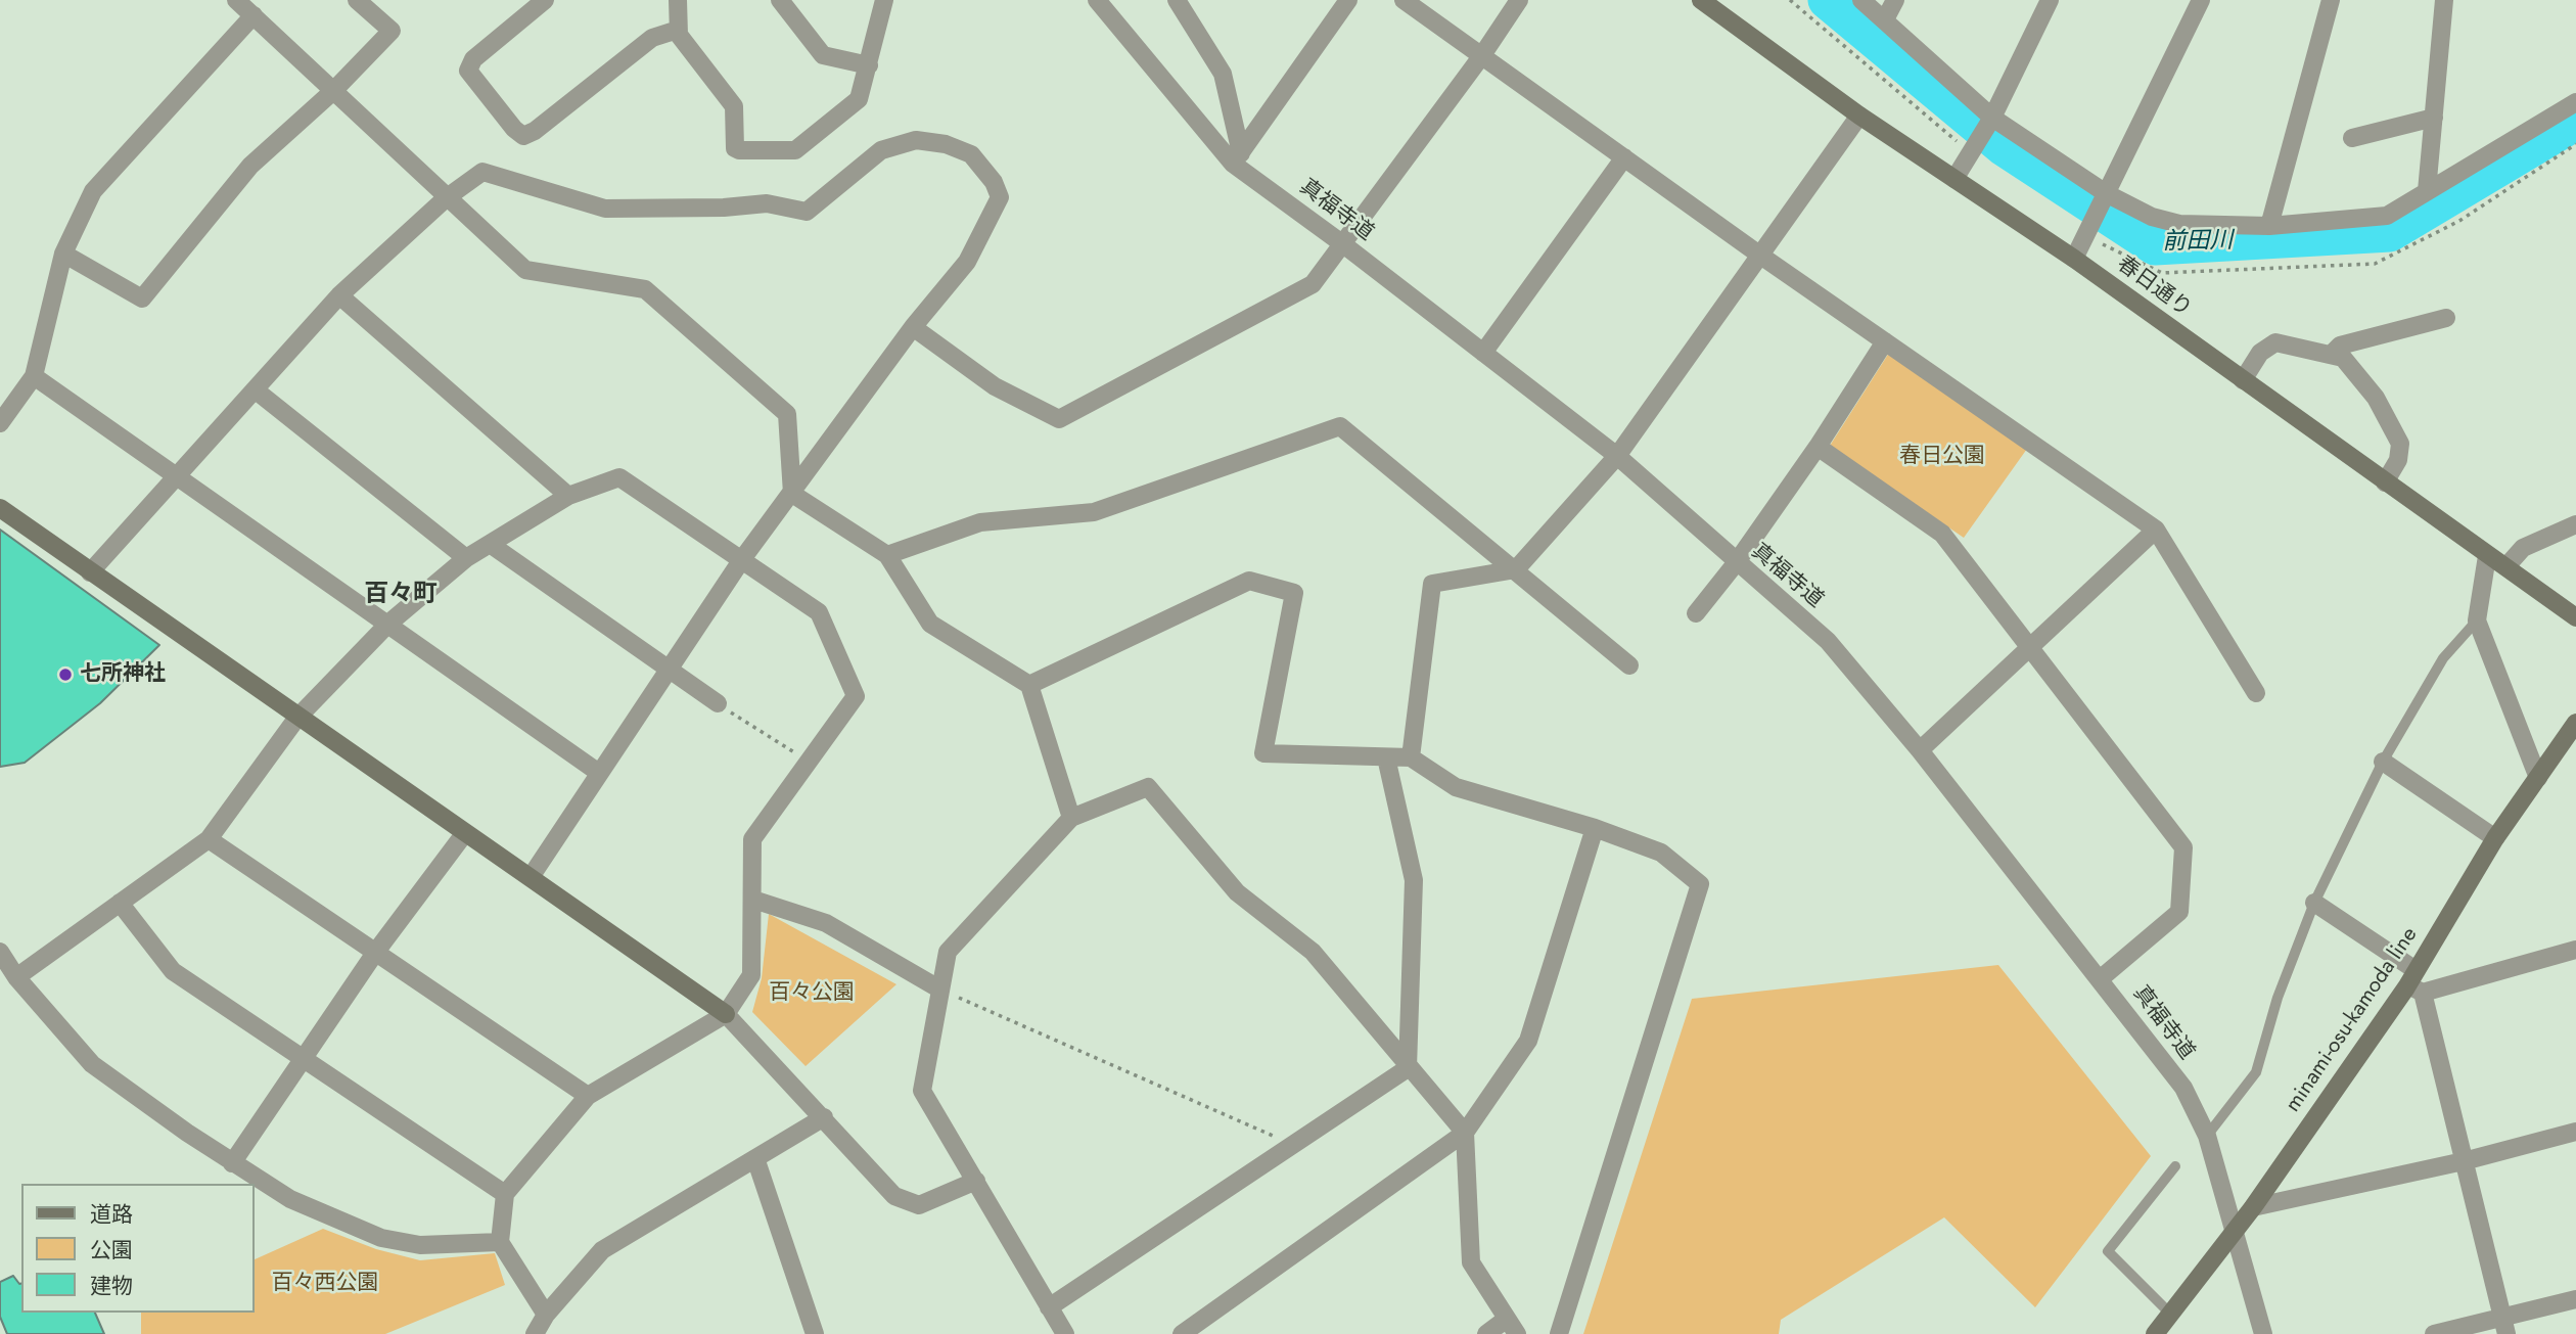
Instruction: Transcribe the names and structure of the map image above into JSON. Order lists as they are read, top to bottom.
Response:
{
  "streets": {
    "street": ["真福寺道", "春日通り", "minami-osu-kamoda line"]
  },
  "crossings": [
    ["真福寺道", "minami-osu-kamoda line"]
  ],
  "districts": ["百々町"],
  "water": ["前田川"],
  "parks": ["春日公園", "百々公園", "百々西公園"],
  "places": ["七所神社"],
  "legend": ["道路", "公園", "建物"]
}
